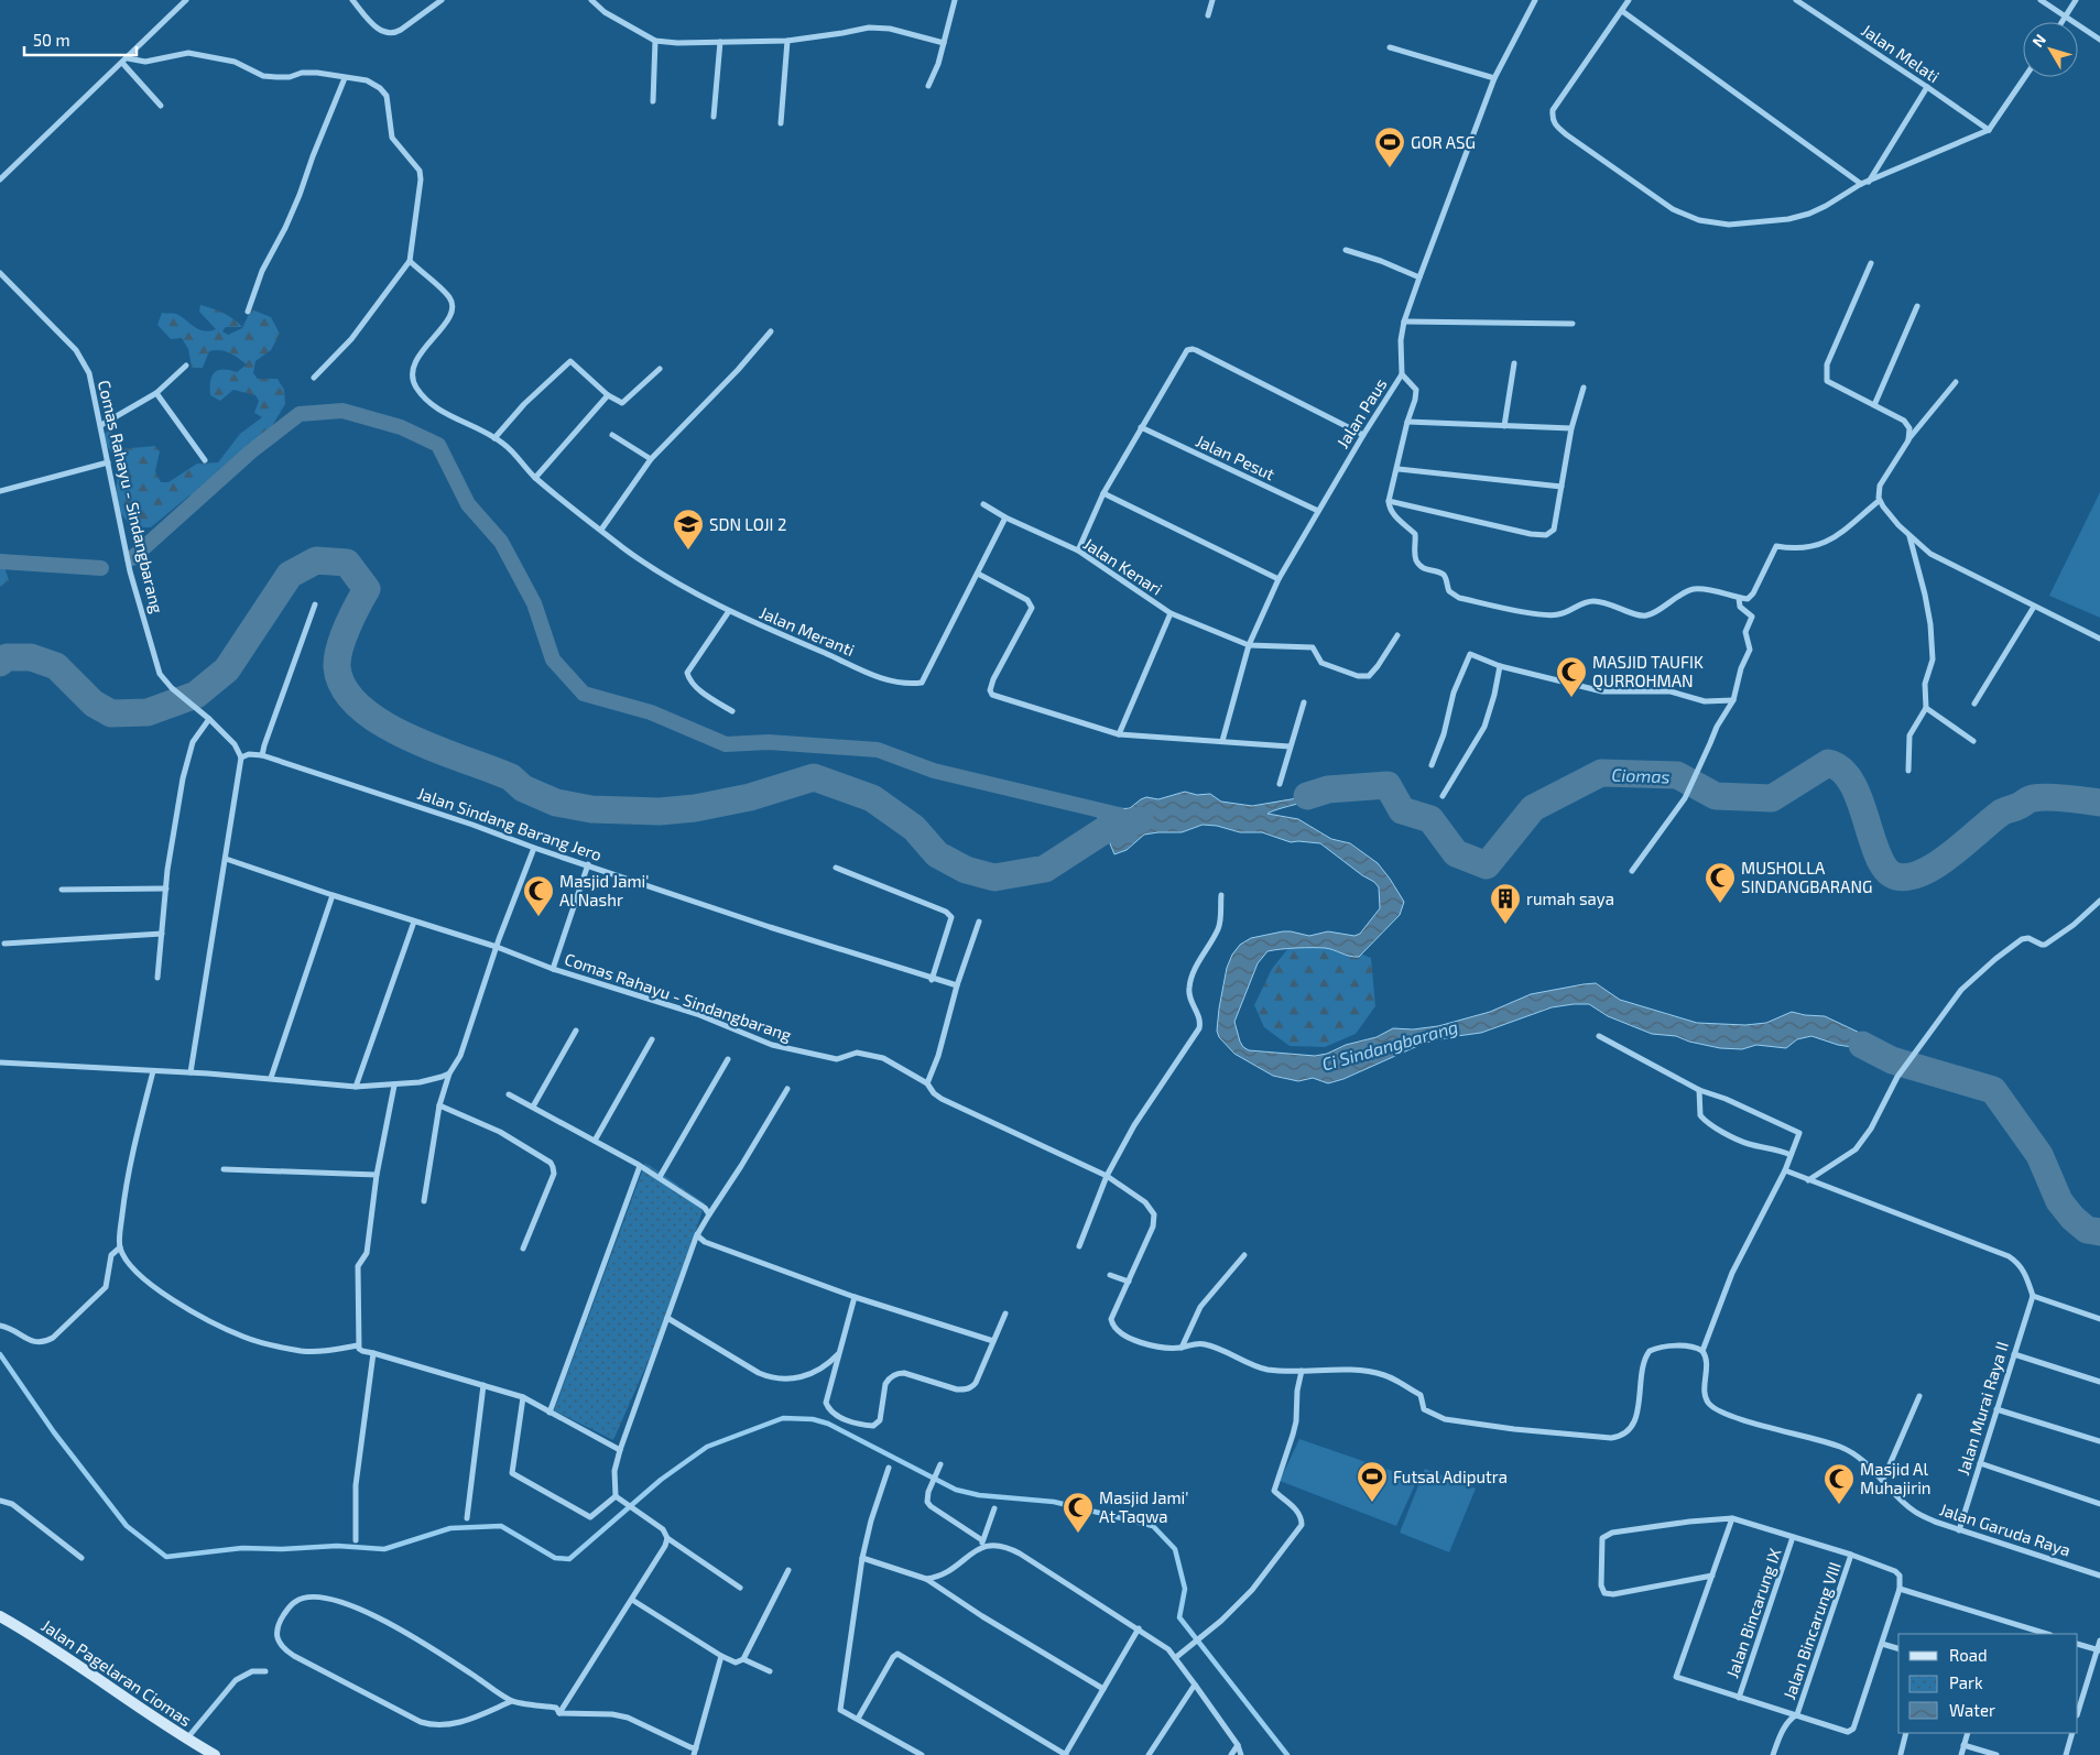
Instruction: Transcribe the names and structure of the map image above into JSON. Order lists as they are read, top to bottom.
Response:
{
  "streets": {
    "main road": ["Jalan Pagelaran Ciomas"],
    "street": [
      "Jalan Melati",
      "Jalan Paus",
      "Jalan Pesut",
      "Comas Rahayu - Sindangbarang",
      "Jalan Kenari",
      "Jalan Meranti",
      "Jalan Sindang Barang Jero",
      "Jalan Murai Raya II",
      "Jalan Garuda Raya",
      "Jalan Bincarung IX",
      "Jalan Bincarung VIII"
    ]
  },
  "crossings": [
    ["Jalan Paus", "Jalan Pesut"],
    ["Jalan Paus", "Jalan Kenari"],
    ["Comas Rahayu - Sindangbarang", "Jalan Sindang Barang Jero"],
    ["Jalan Kenari", "Jalan Meranti"],
    ["Jalan Murai Raya II", "Jalan Garuda Raya"]
  ],
  "water": ["Ciomas", "Ci Sindangbarang"],
  "places": {
    "sports": ["GOR ASG", "Futsal Adiputra"],
    "school or university": ["SDN LOJI 2"],
    "mosque": [
      "MASJID TAUFIK QURROHMAN",
      "MUSHOLLA SINDANGBARANG",
      "Masjid Jami' Al Nashr",
      "Masjid Al Muhajirin",
      "Masjid Jami' At Taqwa"
    ],
    "building": ["rumah saya"]
  },
  "legend": ["Road", "Park", "Water"],
  "scale_bar": "50 m",
  "north": "top left"
}
